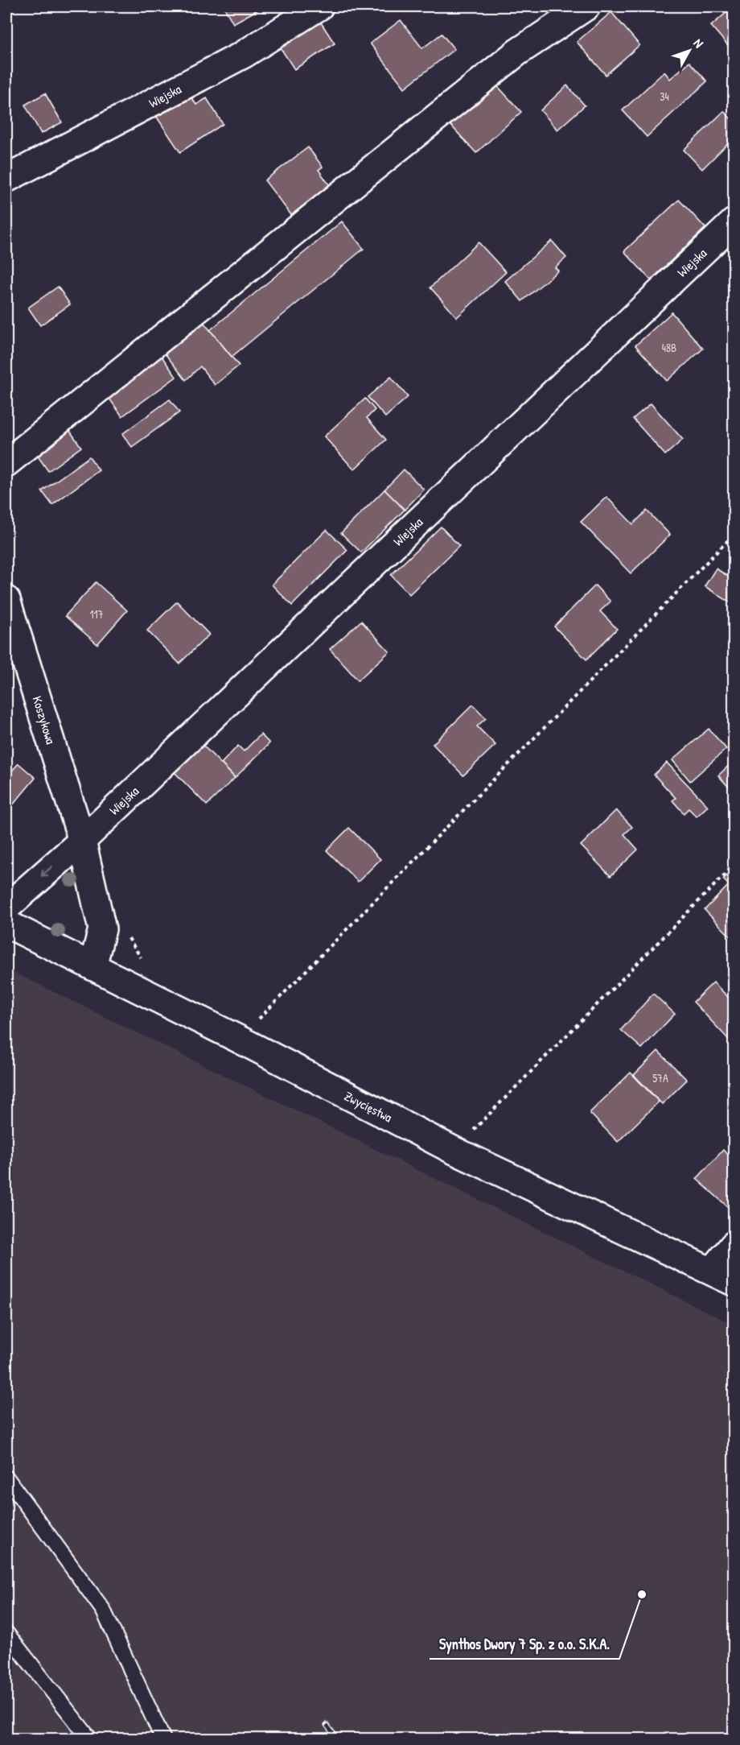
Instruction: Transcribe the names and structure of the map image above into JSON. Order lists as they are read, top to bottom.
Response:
{
  "streets": {
    "street": ["Wiejska", "Koszykowa", "Zwycięstwa"]
  },
  "crossings": [
    ["Wiejska", "Koszykowa"],
    ["Koszykowa", "Zwycięstwa"]
  ],
  "places": ["Synthos Dwory 7 Sp. z o.o. S.K.A."],
  "house_numbers": [
    "34",
    "48B",
    "117",
    "57A"
  ],
  "north": "top right"
}
